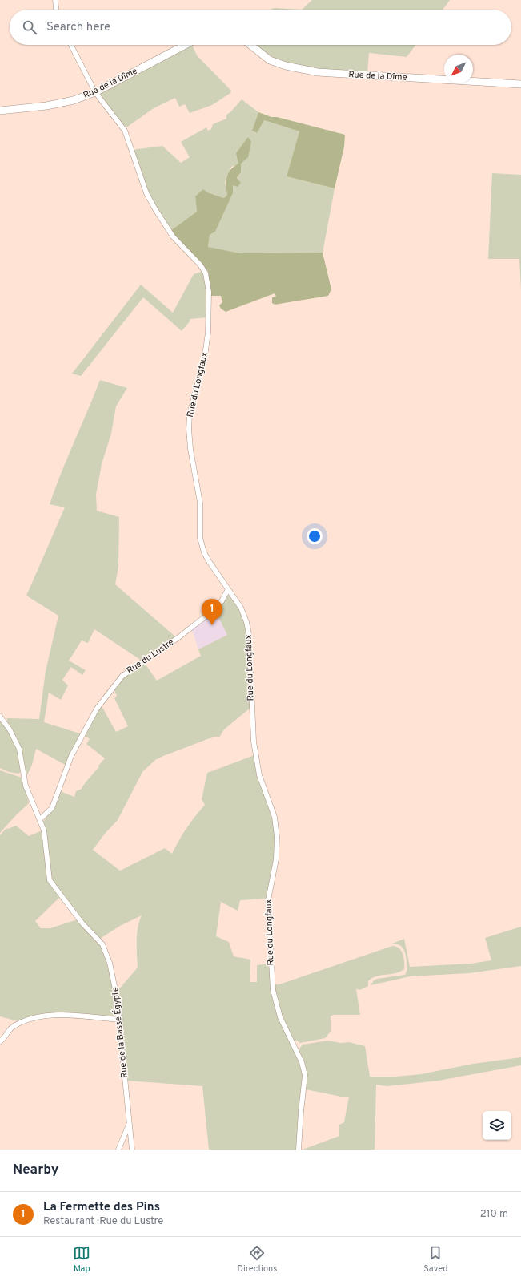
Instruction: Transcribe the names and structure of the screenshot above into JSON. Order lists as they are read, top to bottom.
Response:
{
  "streets": {
    "street": [
      "Rue de la Dîme",
      "Rue du Longfaux",
      "Rue du Lustre",
      "Rue de la Basse Égypte"
    ]
  },
  "crossings": [
    ["Rue de la Dîme", "Rue du Longfaux"],
    ["Rue du Longfaux", "Rue du Lustre"],
    ["Rue du Lustre", "Rue de la Basse Égypte"]
  ],
  "north": "bottom left",
  "page": {
    "search": "Search here",
    "pins": "1",
    "heading": "Nearby",
    "list": [
      {
        "mark": "1",
        "name": "La Fermette des Pins",
        "note": "Restaurant · Rue du Lustre",
        "value": "210 m"
      }
    ],
    "nav": ["Map", "Directions", "Saved"]
  }
}
